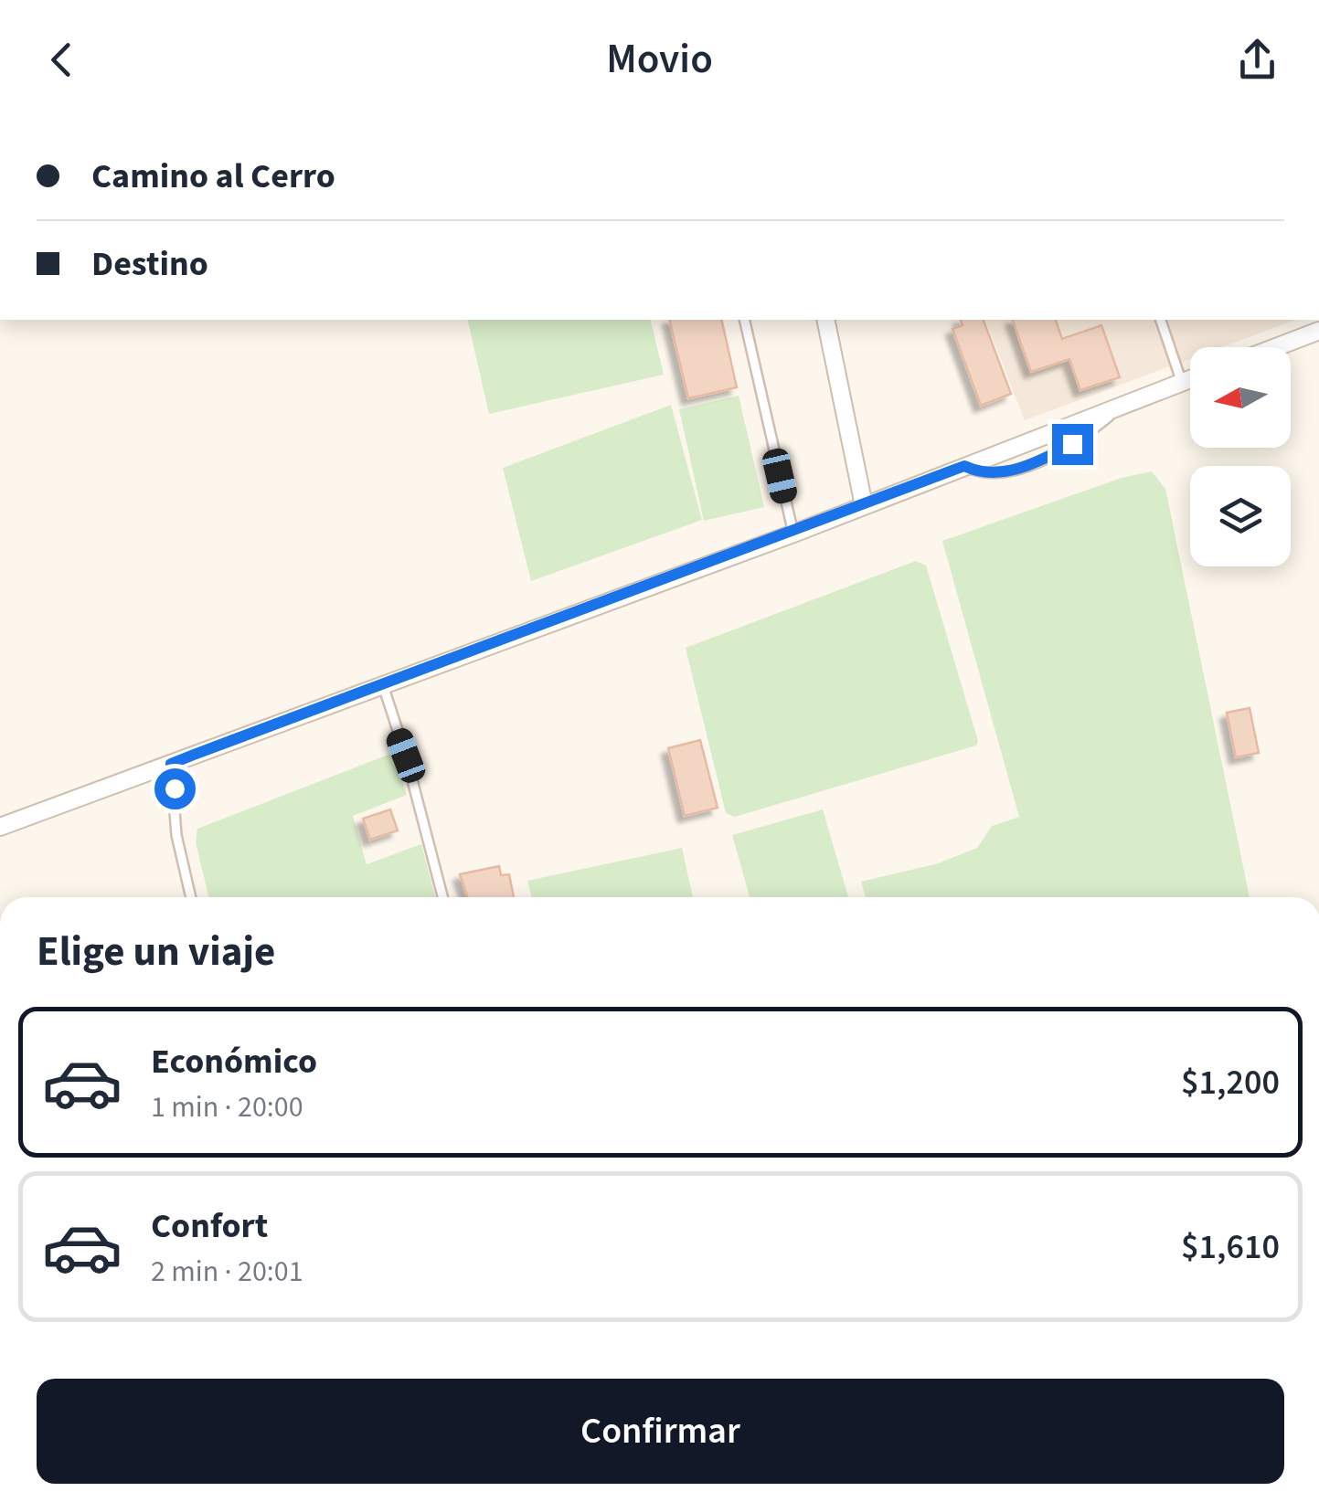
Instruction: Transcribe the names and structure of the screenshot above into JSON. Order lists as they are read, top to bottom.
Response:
{
  "north": "left",
  "page": {
    "header": "Movio",
    "banner": ["Camino al Cerro", "Destino"],
    "heading": "Elige un viaje",
    "list": [
      {
        "name": "Económico",
        "note": "1 min · 20:00",
        "value": "$1,200"
      },
      {
        "name": "Confort",
        "note": "2 min · 20:01",
        "value": "$1,610"
      }
    ],
    "buttons": "Confirmar"
  }
}
